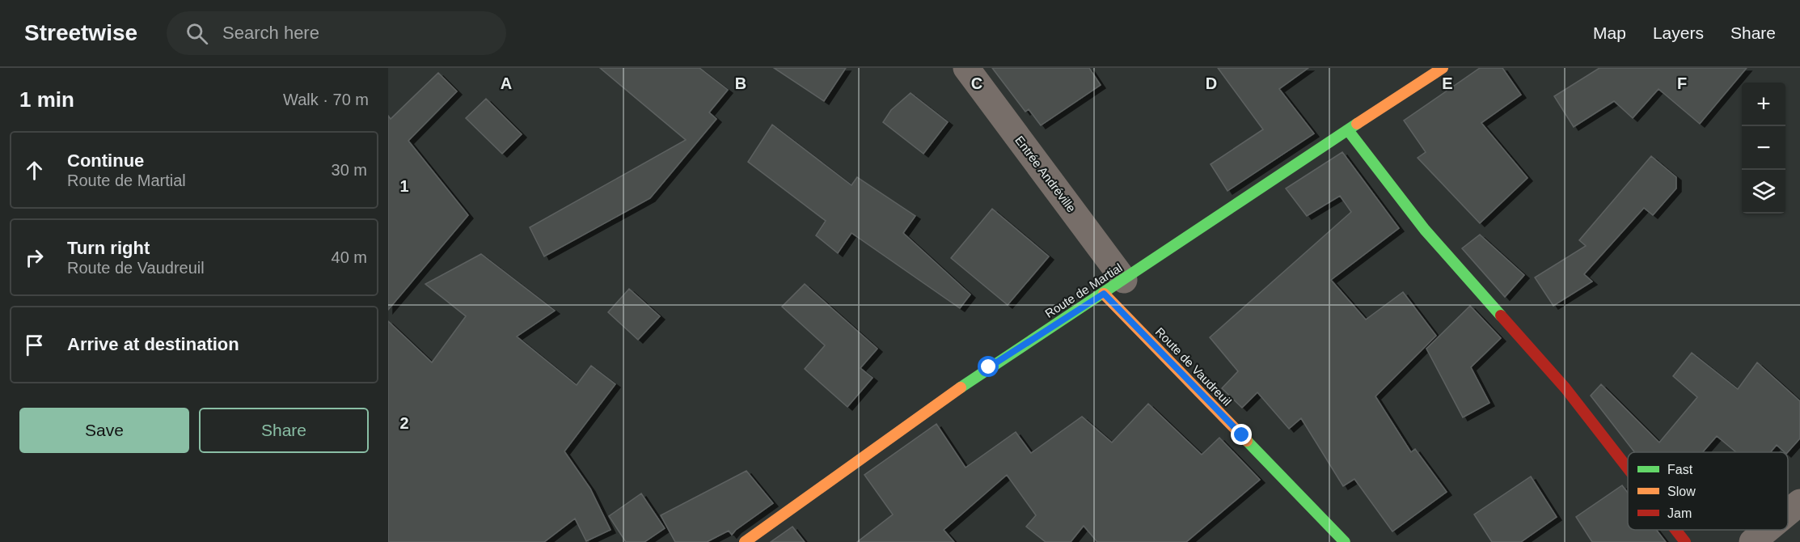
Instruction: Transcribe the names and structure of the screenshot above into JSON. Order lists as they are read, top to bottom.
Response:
{
  "streets": {
    "street": ["Entrée Andréville", "Route de Martial", "Route de Vaudreuil"]
  },
  "crossings": [
    ["Entrée Andréville", "Route de Martial"],
    ["Entrée Andréville", "Route de Vaudreuil"],
    ["Route de Martial", "Route de Vaudreuil"]
  ],
  "legend": ["Fast", "Slow", "Jam"],
  "page": {
    "header": "Streetwise",
    "search": "Search here",
    "nav": ["Map", "Layers", "Share"],
    "heading": ["1 min", "Walk · 70 m"],
    "map_buttons": ["+", "−"],
    "list": [
      ["Continue", "Route de Martial", "30 m"],
      ["Turn right", "Route de Vaudreuil", "40 m"],
      "Arrive at destination"
    ],
    "buttons": ["Save", "Share"]
  },
  "grid": {
    "columns": [
      "A",
      "B",
      "C",
      "D",
      "E",
      "F"
    ],
    "rows": ["1", "2"]
  }
}
